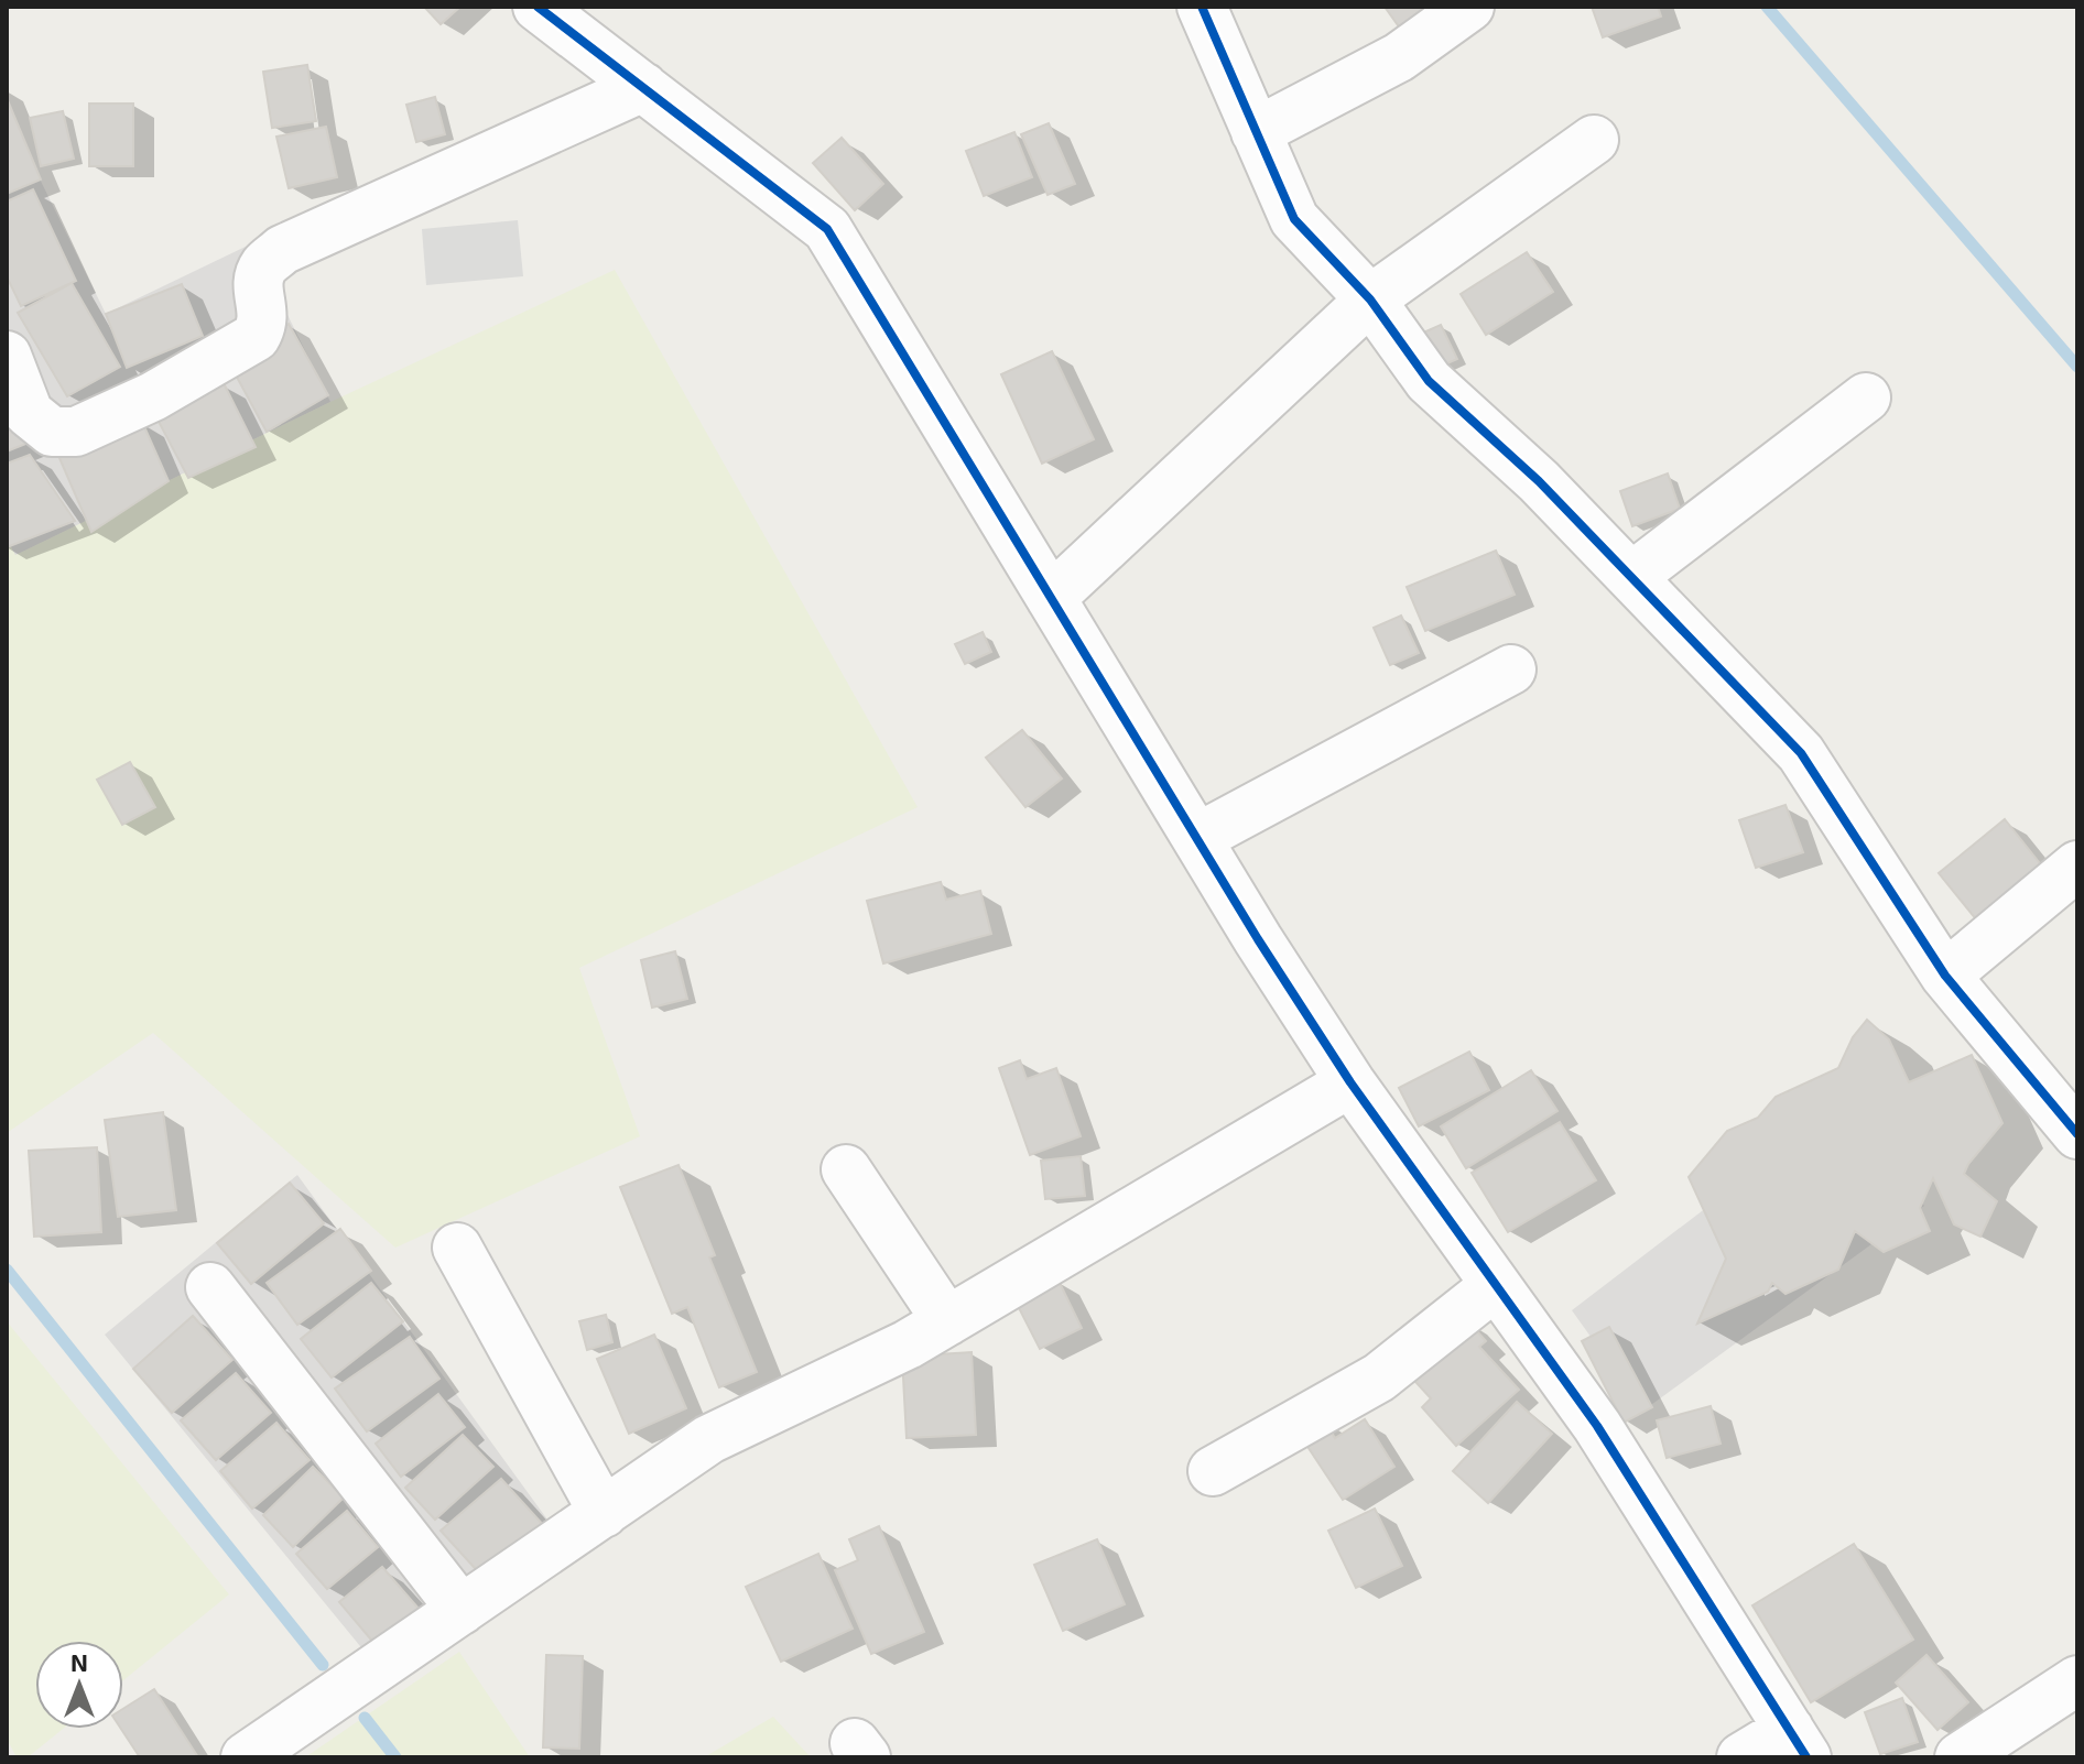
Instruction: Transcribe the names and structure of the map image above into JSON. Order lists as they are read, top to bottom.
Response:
{
  "north": "top"
}
